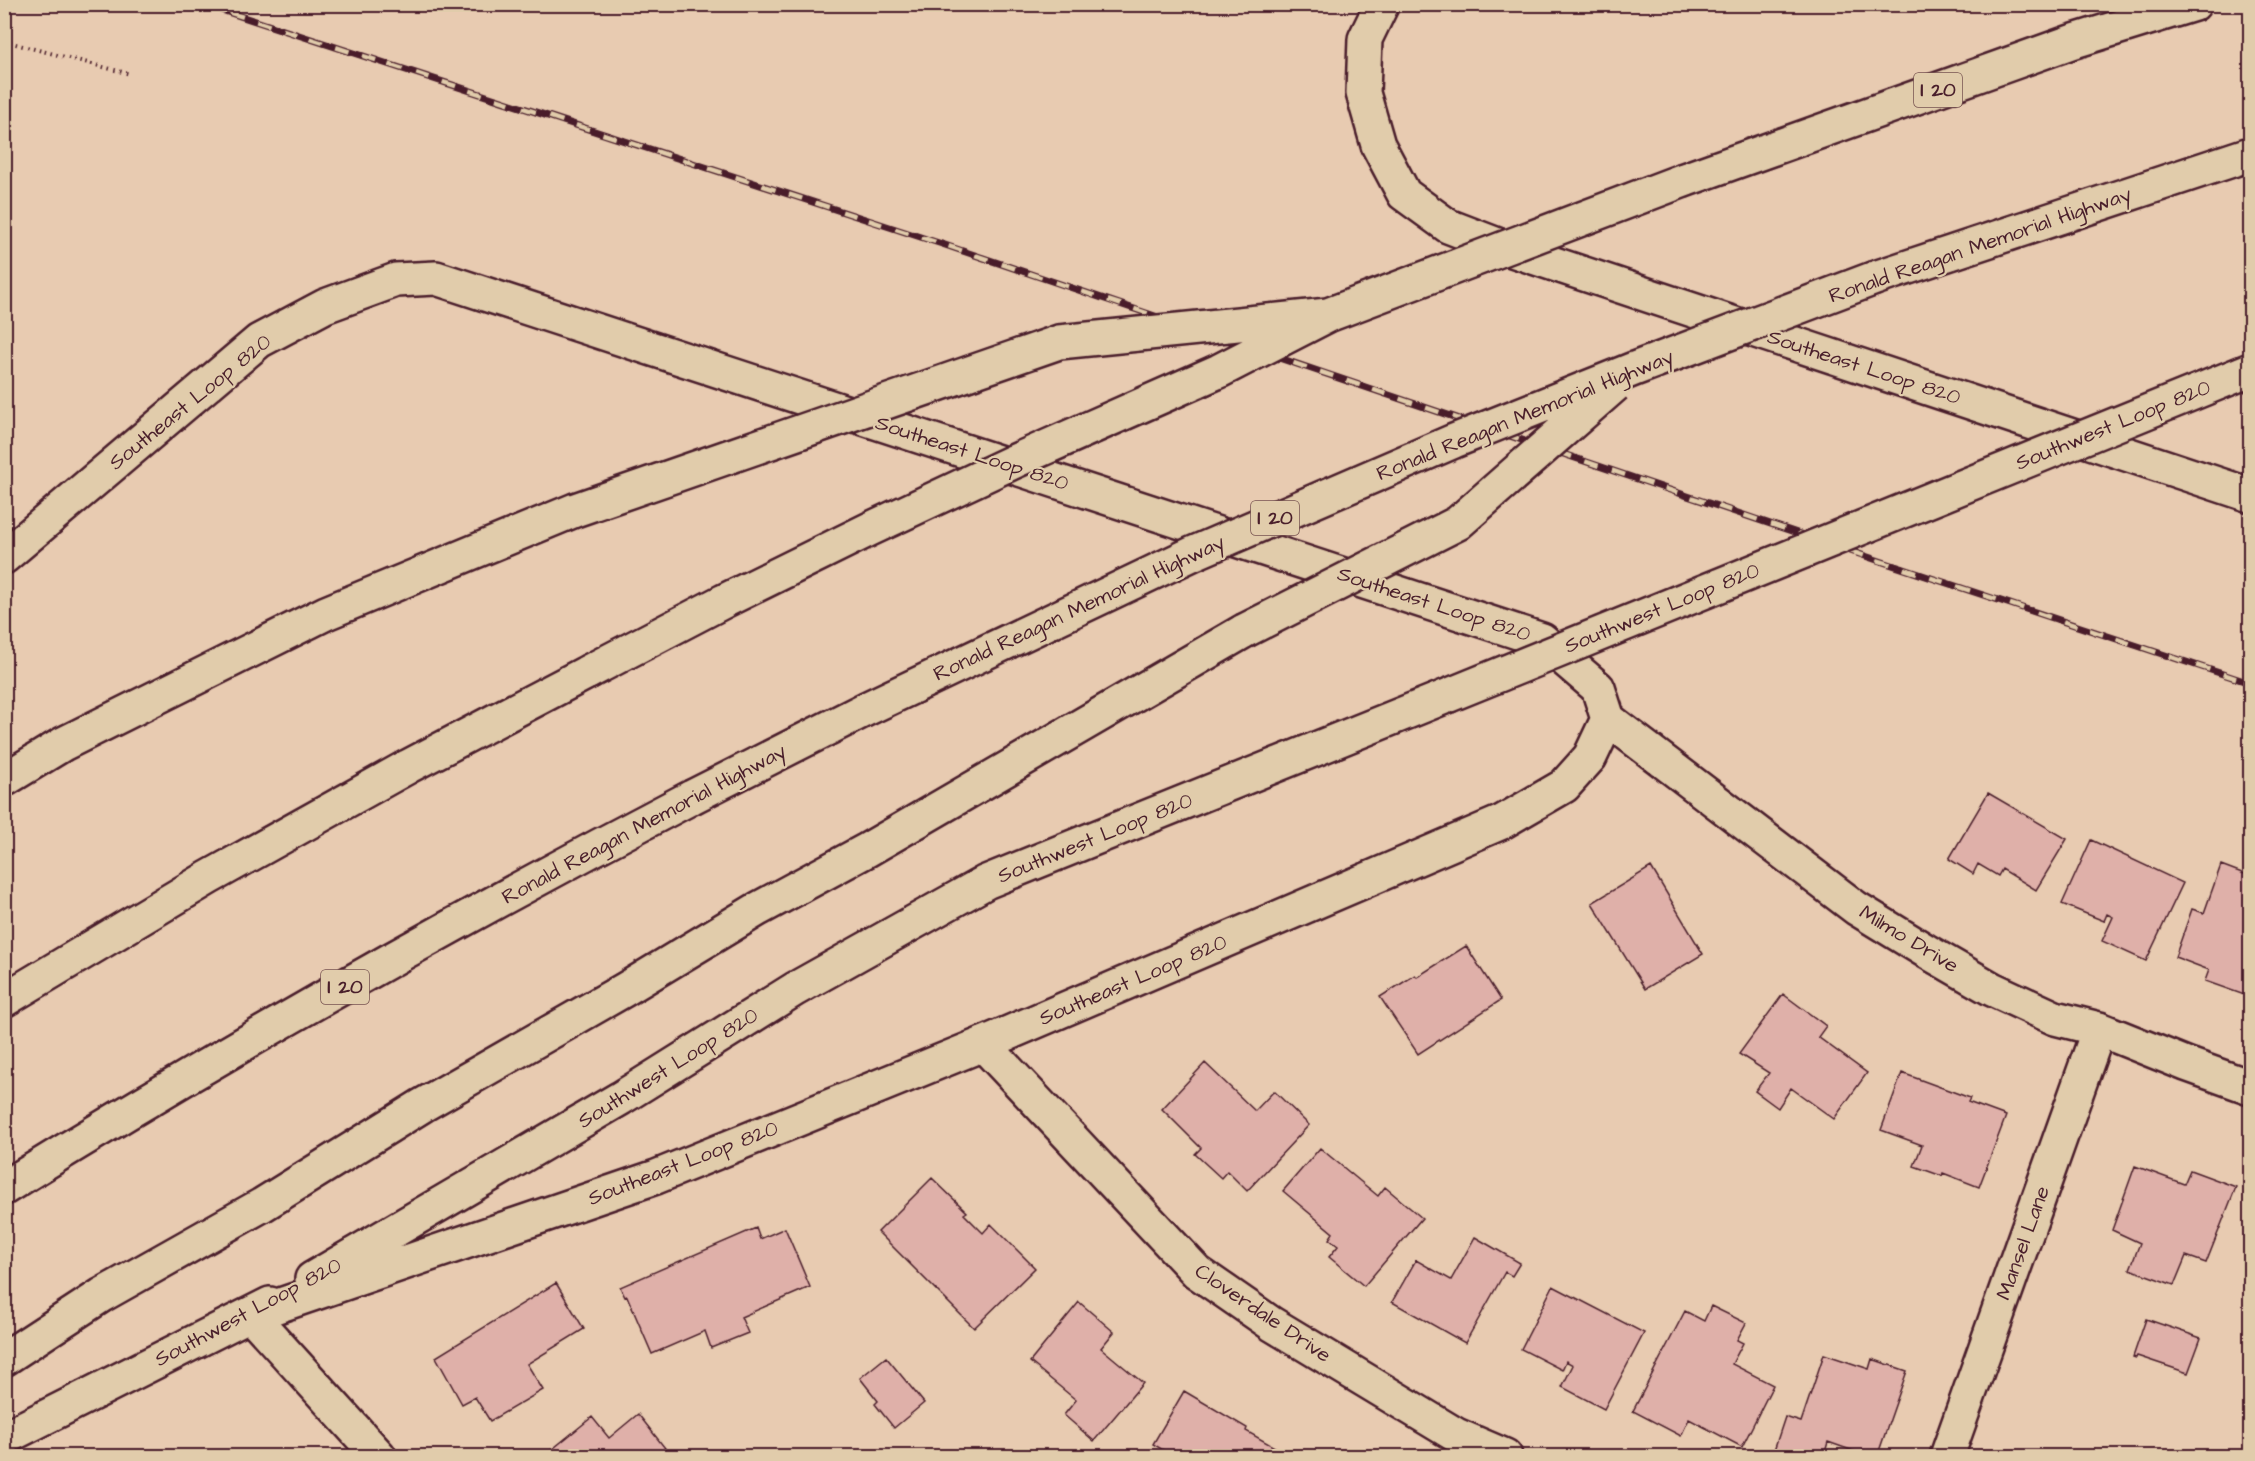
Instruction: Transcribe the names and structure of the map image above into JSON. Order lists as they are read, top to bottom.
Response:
{
  "streets": {
    "main road": [
      "I 20",
      "Ronald Reagan Memorial Highway",
      "Southeast Loop 820",
      "Southwest Loop 820",
      "Milmo Drive",
      "Mansel Lane",
      "Cloverdale Drive"
    ]
  },
  "crossings": [
    ["Southeast Loop 820", "Southwest Loop 820"],
    ["Southeast Loop 820", "Milmo Drive"],
    ["Southeast Loop 820", "Cloverdale Drive"],
    ["Milmo Drive", "Mansel Lane"]
  ]
}
